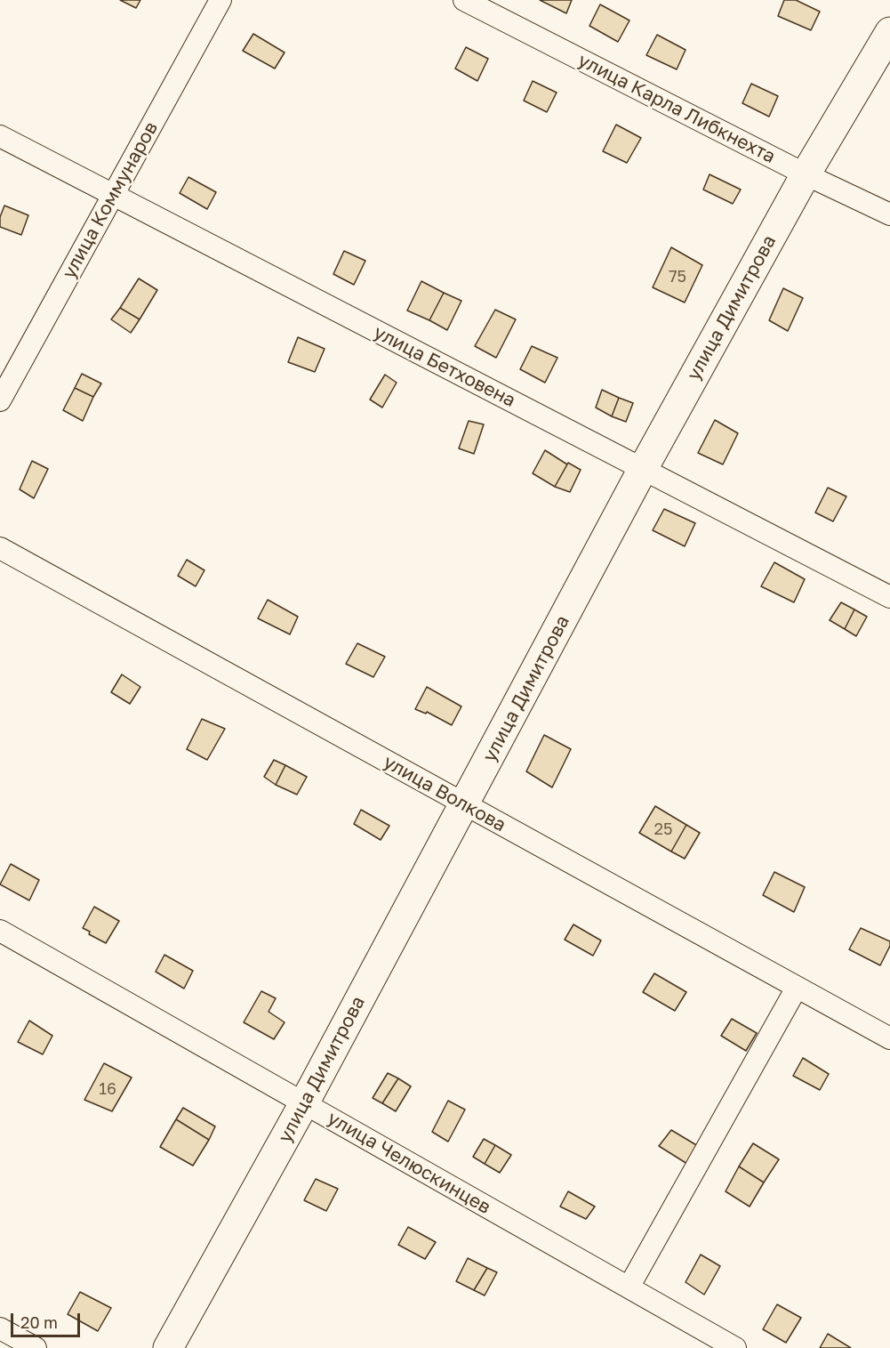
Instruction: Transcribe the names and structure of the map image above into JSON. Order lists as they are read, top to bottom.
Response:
{
  "streets": {
    "street": [
      "улица Карла Либкнехта",
      "улица Коммунаров",
      "улица Димитрова",
      "улица Бетховена",
      "улица Волкова",
      "улица Челюскинцев"
    ]
  },
  "crossings": [
    ["улица Карла Либкнехта", "улица Димитрова"],
    ["улица Коммунаров", "улица Бетховена"],
    ["улица Димитрова", "улица Бетховена"],
    ["улица Димитрова", "улица Волкова"],
    ["улица Димитрова", "улица Челюскинцев"]
  ],
  "house_numbers": ["75", "25", "16"],
  "scale_bar": "20 m"
}
